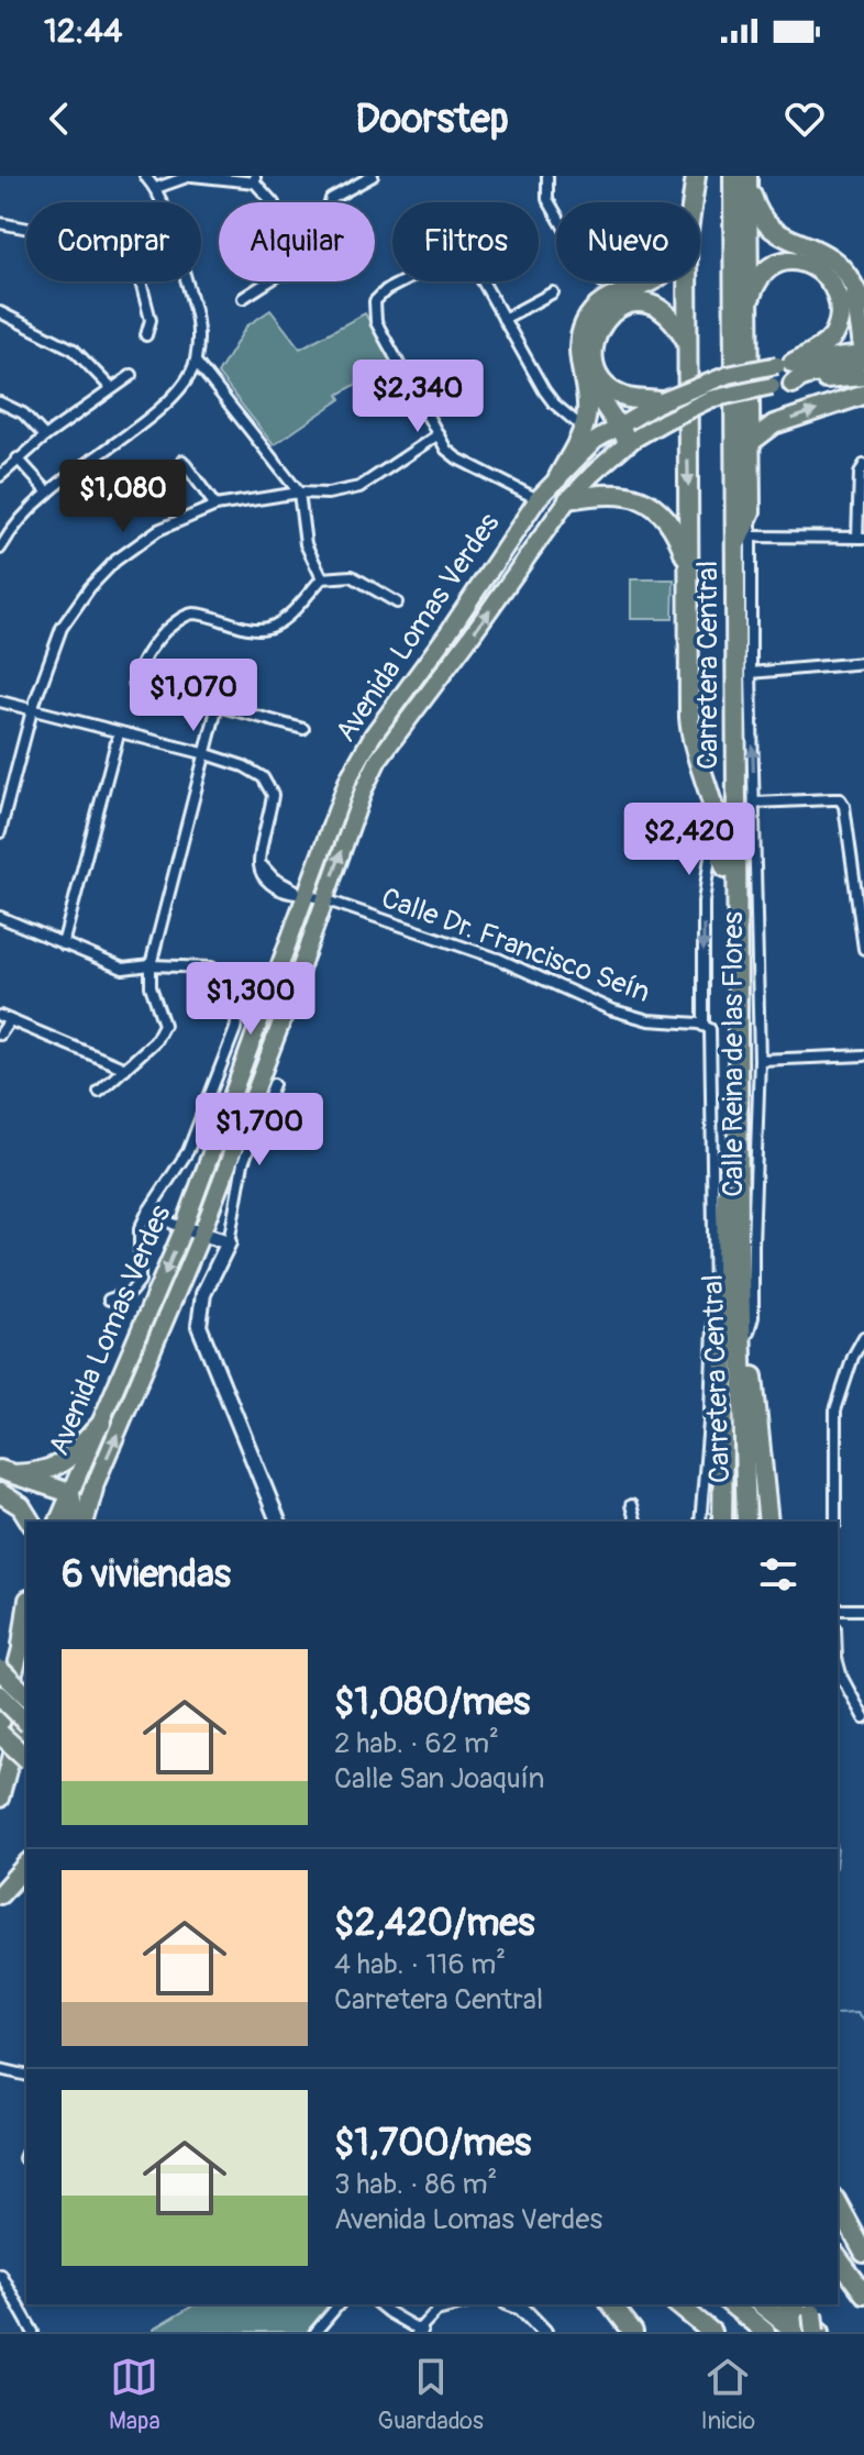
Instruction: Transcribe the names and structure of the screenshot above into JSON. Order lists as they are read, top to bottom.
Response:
{
  "streets": {
    "highway": ["Carretera Central"],
    "main road": ["Avenida Lomas Verdes"],
    "street": ["Calle Dr. Francisco Seín", "Calle Reina de las Flores"]
  },
  "crossings": [
    ["Avenida Lomas Verdes", "Calle Dr. Francisco Seín"]
  ],
  "page": {
    "status": "12:44",
    "header": "Doorstep",
    "chip": [
      "Comprar",
      "Alquilar",
      "Filtros",
      "Nuevo"
    ],
    "price": [
      "$2,340",
      "$1,080",
      "$1,070",
      "$2,420",
      "$1,300",
      "$1,700"
    ],
    "heading": "6 viviendas",
    "list": [
      {
        "name": "$1,080/mes",
        "note": "2 hab. · 62 m² · Calle San Joaquín"
      },
      {
        "name": "$2,420/mes",
        "note": "4 hab. · 116 m² · Carretera Central"
      },
      {
        "name": "$1,700/mes",
        "note": "3 hab. · 86 m² · Avenida Lomas Verdes"
      }
    ],
    "tabs": ["Mapa", "Guardados", "Inicio"]
  }
}
